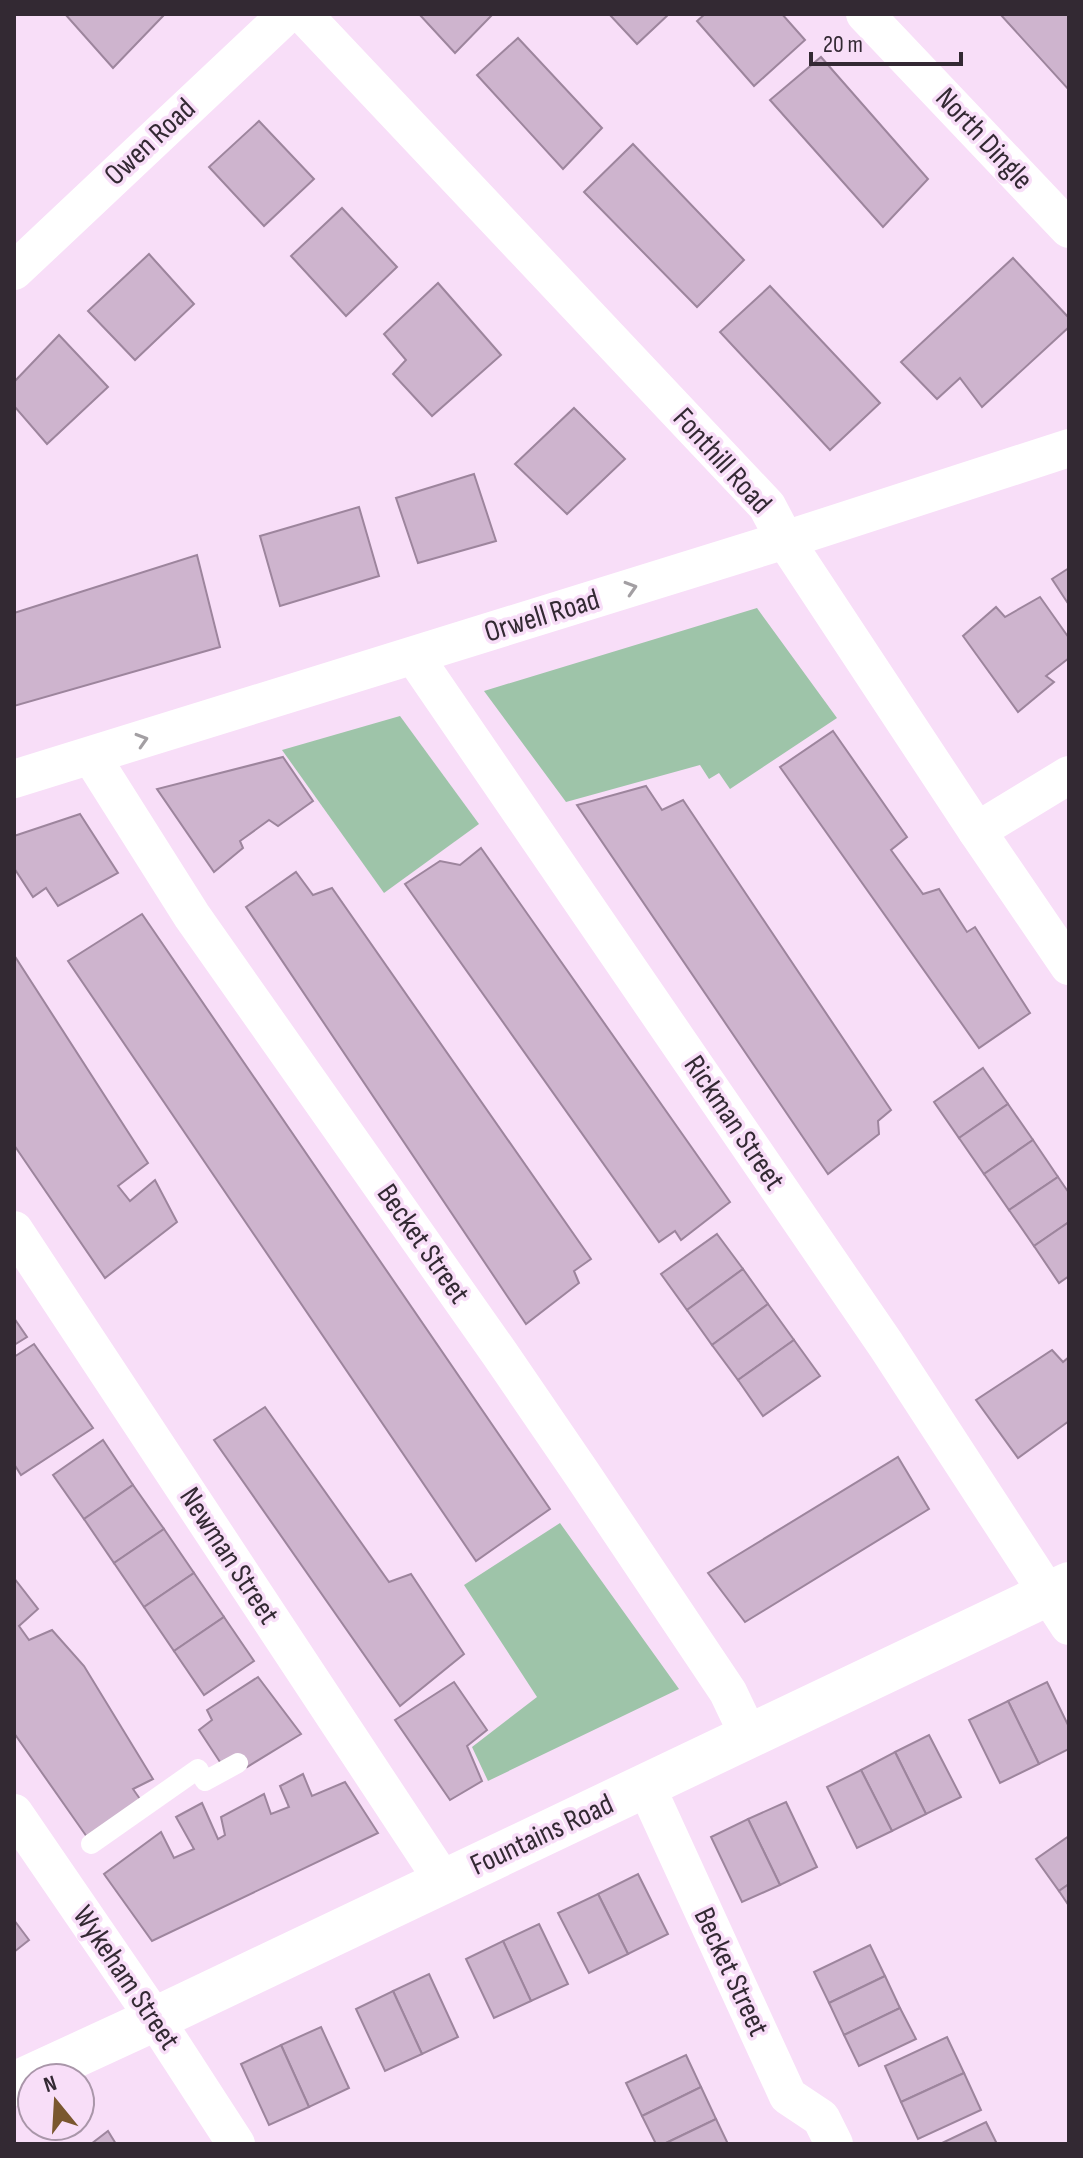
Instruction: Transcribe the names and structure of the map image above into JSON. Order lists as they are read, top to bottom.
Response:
{
  "streets": {
    "street": [
      "North Dingle",
      "Owen Road",
      "Fonthill Road",
      "Orwell Road",
      "Rickman Street",
      "Becket Street",
      "Newman Street",
      "Fountains Road",
      "Wykeham Street"
    ]
  },
  "crossings": [
    ["Fonthill Road", "Orwell Road"],
    ["Orwell Road", "Rickman Street"],
    ["Orwell Road", "Becket Street"],
    ["Rickman Street", "Fountains Road"],
    ["Becket Street", "Fountains Road"],
    ["Newman Street", "Fountains Road"],
    ["Fountains Road", "Wykeham Street"]
  ],
  "one_way": ["Orwell Road"],
  "scale_bar": "20 m",
  "north": "top"
}
